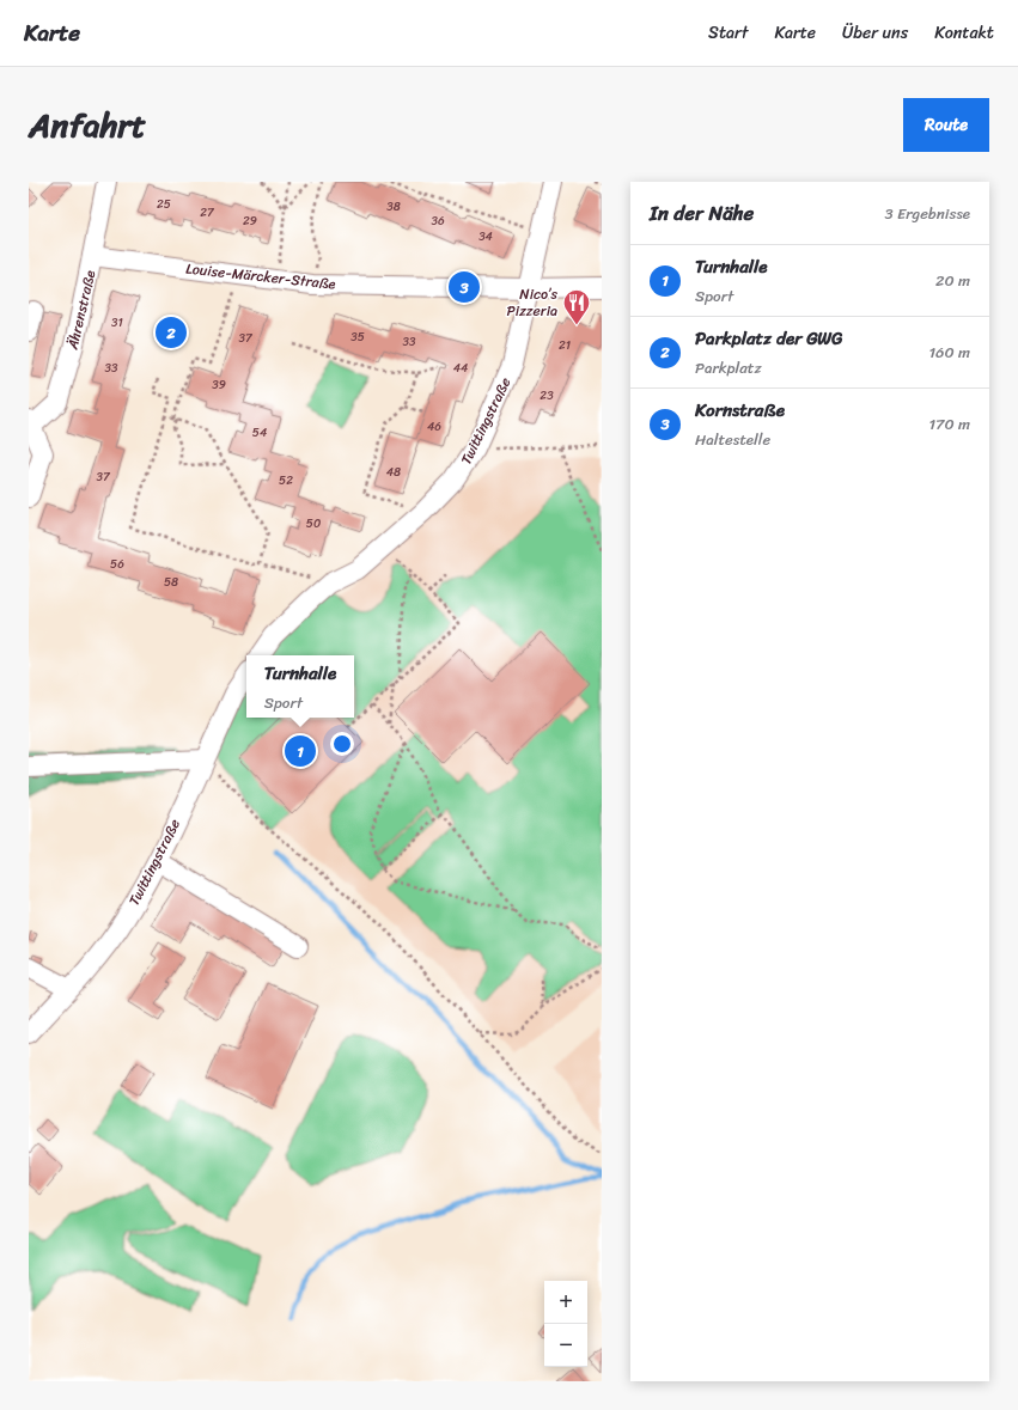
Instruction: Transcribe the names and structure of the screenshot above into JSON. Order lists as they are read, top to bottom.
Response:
{
  "streets": {
    "street": ["Louise-Märcker-Straße", "Ährenstraße", "Twittingstraße"]
  },
  "crossings": [
    ["Louise-Märcker-Straße", "Ährenstraße"],
    ["Louise-Märcker-Straße", "Twittingstraße"]
  ],
  "places": {
    "restaurant": ["Nico’s Pizzeria"]
  },
  "house_numbers": [
    "25",
    "38",
    "27",
    "29",
    "36",
    "34",
    "31",
    "35",
    "37",
    "33",
    "21",
    "33",
    "44",
    "39",
    "23",
    "46",
    "54",
    "48",
    "37",
    "52",
    "50",
    "56",
    "58"
  ],
  "page": {
    "header": "Karte",
    "nav": [
      "Start",
      "Karte",
      "Über uns",
      "Kontakt"
    ],
    "title": "Anfahrt",
    "buttons": "Route",
    "heading": ["In der Nähe", "3 Ergebnisse"],
    "list": [
      {
        "mark": "1",
        "name": "Turnhalle",
        "note": "Sport",
        "value": "20 m"
      },
      {
        "mark": "2",
        "name": "Parkplatz der GWG",
        "note": "Parkplatz",
        "value": "160 m"
      },
      {
        "mark": "3",
        "name": "Kornstraße",
        "note": "Haltestelle",
        "value": "170 m"
      }
    ],
    "pins": ["3", "2", "1"],
    "popup": ["Turnhalle", "Sport"],
    "map_buttons": ["+", "−"]
  }
}
